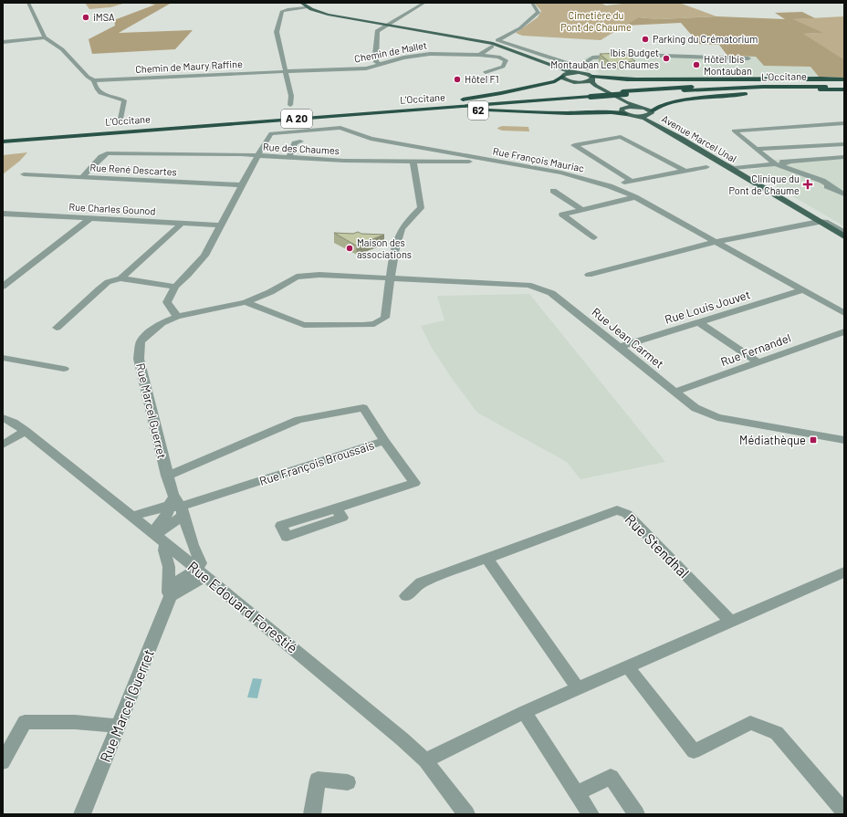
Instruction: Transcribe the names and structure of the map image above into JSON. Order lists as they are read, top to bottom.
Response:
{
  "streets": {
    "highway": ["L'Occitane", "62", "A 20"],
    "main road": ["Avenue Marcel Unal"],
    "street": [
      "Chemin de Mallet",
      "Chemin de Maury Raffine",
      "Rue des Chaumes",
      "Rue François Mauriac",
      "Rue René Descartes",
      "Rue Charles Gounod",
      "Rue Louis Jouvet",
      "Rue Jean Carmet",
      "Rue Fernandel",
      "Rue Marcel Guerret",
      "Rue François Broussais",
      "Rue Stendhal",
      "Rue Edouard Forestié"
    ]
  },
  "crossings": [
    ["Chemin de Mallet", "Chemin de Maury Raffine"],
    ["L'Occitane", "62"],
    ["Rue des Chaumes", "Rue François Mauriac"],
    ["Rue des Chaumes", "Rue René Descartes"],
    ["Rue François Mauriac", "Rue Louis Jouvet"],
    ["Rue Louis Jouvet", "Rue Jean Carmet"],
    ["Rue Jean Carmet", "Rue Fernandel"],
    ["Rue Jean Carmet", "Rue Marcel Guerret"],
    ["Rue Marcel Guerret", "Rue François Broussais"],
    ["Rue Marcel Guerret", "Rue Edouard Forestié"]
  ],
  "parks": ["Cimetière du Pont de Chaume"],
  "places": {
    "other": [
      "iMSA",
      "Parking du Crématorium",
      "Ibis Budget Montauban Les Chaumes",
      "Hôtel Ibis Montauban",
      "Hôtel F1",
      "Maison des associations"
    ],
    "health": ["Clinique du Pont de Chaume"],
    "transit": ["Médiathèque"]
  }
}
